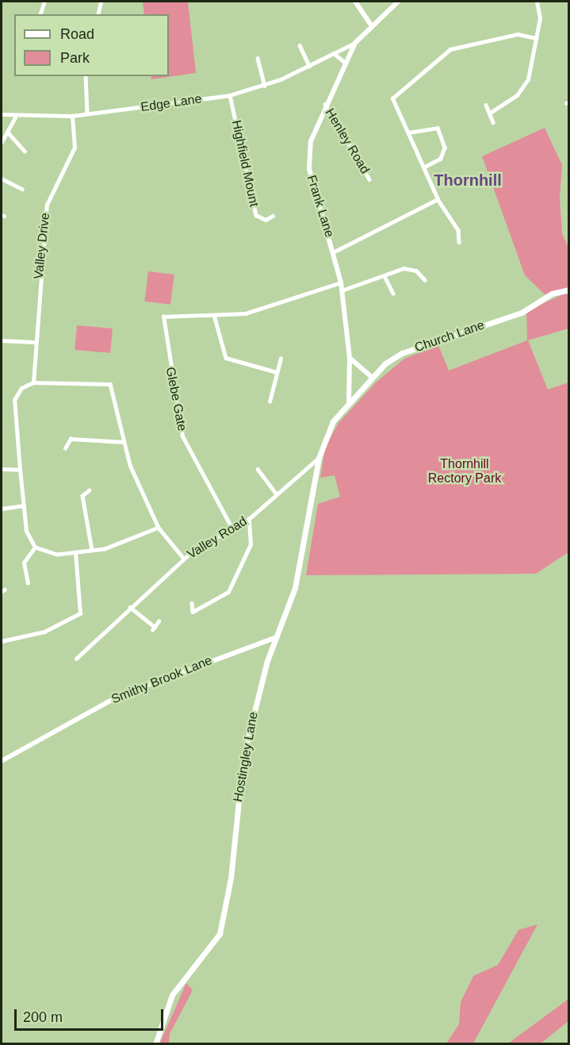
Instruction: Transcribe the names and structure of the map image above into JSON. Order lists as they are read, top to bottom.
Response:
{
  "streets": {
    "main road": ["Church Lane", "Hostingley Lane"],
    "street": [
      "Edge Lane",
      "Henley Road",
      "Highfield Mount",
      "Frank Lane",
      "Valley Drive",
      "Glebe Gate",
      "Valley Road",
      "Smithy Brook Lane"
    ]
  },
  "crossings": [
    ["Edge Lane", "Highfield Mount"],
    ["Edge Lane", "Frank Lane"],
    ["Edge Lane", "Valley Drive"],
    ["Henley Road", "Frank Lane"],
    ["Frank Lane", "Church Lane"],
    ["Church Lane", "Valley Road"],
    ["Church Lane", "Hostingley Lane"],
    ["Glebe Gate", "Valley Road"],
    ["Valley Road", "Hostingley Lane"],
    ["Smithy Brook Lane", "Hostingley Lane"]
  ],
  "districts": ["Thornhill"],
  "parks": ["Thornhill Rectory Park"],
  "legend": ["Road", "Park"],
  "scale_bar": "200 m"
}
